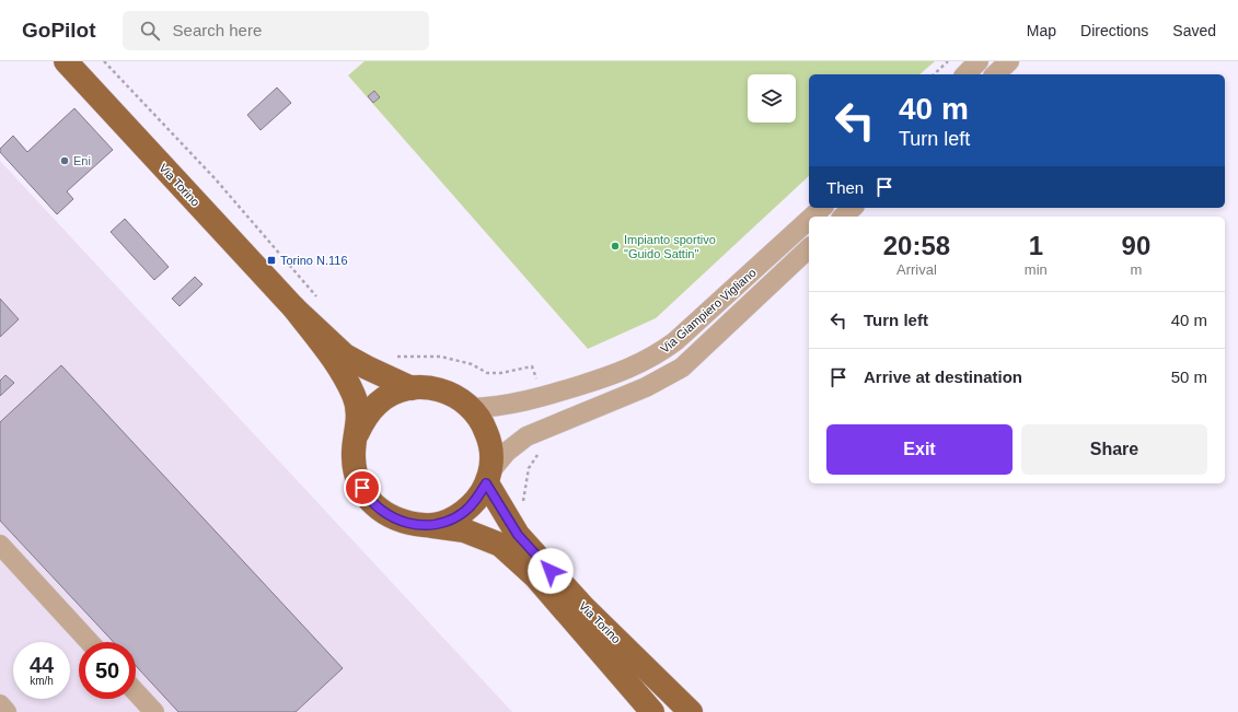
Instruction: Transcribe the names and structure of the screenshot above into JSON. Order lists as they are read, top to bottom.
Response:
{
  "streets": {
    "main road": ["Via Torino"],
    "street": ["Via Giampiero Vigliano"]
  },
  "crossings": [
    ["Via Torino", "Via Giampiero Vigliano"]
  ],
  "places": {
    "other": ["Eni", "Impianto sportivo \"Guido Sattin\""],
    "transit": ["Torino N.116"]
  },
  "page": {
    "header": "GoPilot",
    "search": "Search here",
    "nav": ["Map", "Directions", "Saved"],
    "turn": ["40 m", "Turn left"],
    "then": "Then",
    "eta": [
      "20:58",
      "Arrival",
      "1",
      "min",
      "90",
      "m"
    ],
    "list": [
      {
        "name": "Turn left",
        "value": "40 m"
      },
      {
        "name": "Arrive at destination",
        "value": "50 m"
      }
    ],
    "buttons": ["Exit", "Share"],
    "speed": "44 km/h",
    "limit": "50"
  }
}
